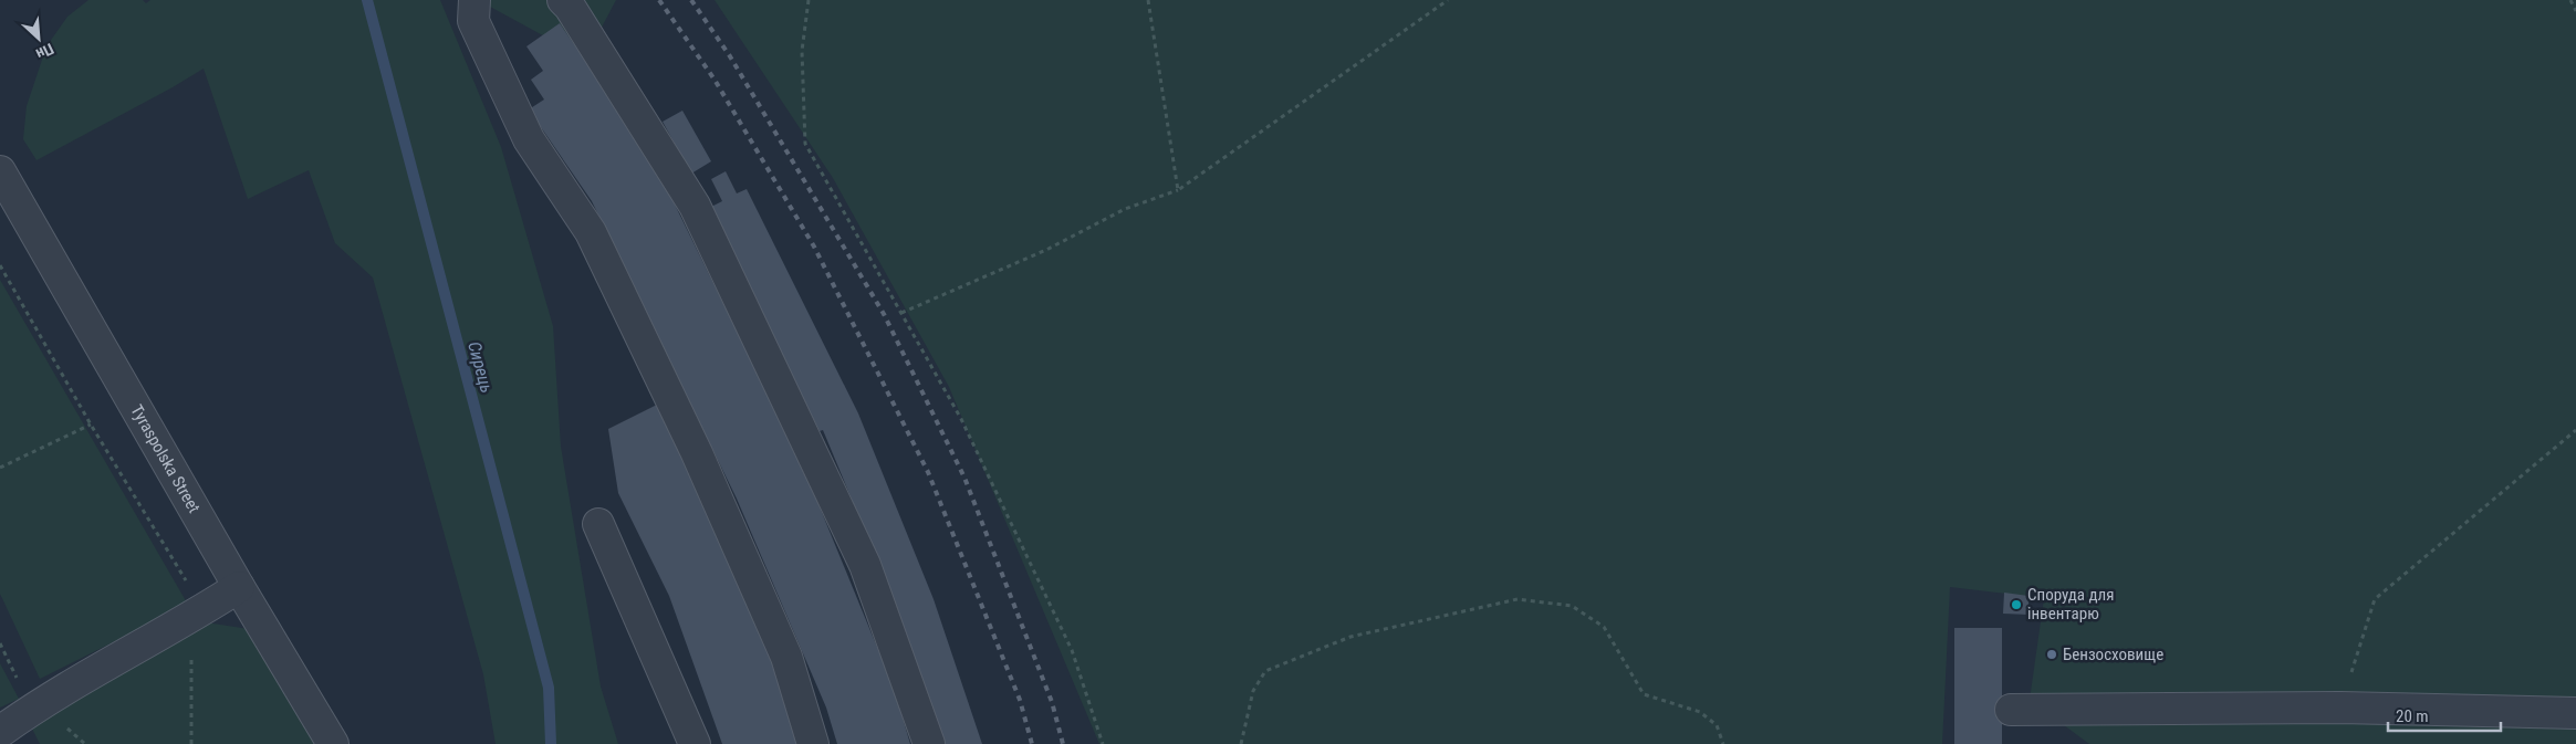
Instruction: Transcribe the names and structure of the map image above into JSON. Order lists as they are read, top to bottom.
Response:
{
  "streets": {
    "street": ["Tyraspolska Street"]
  },
  "water": ["Сирець"],
  "places": ["Споруда для інвентарю", "Бензосховище"],
  "scale_bar": "20 m",
  "north": "bottom right"
}
